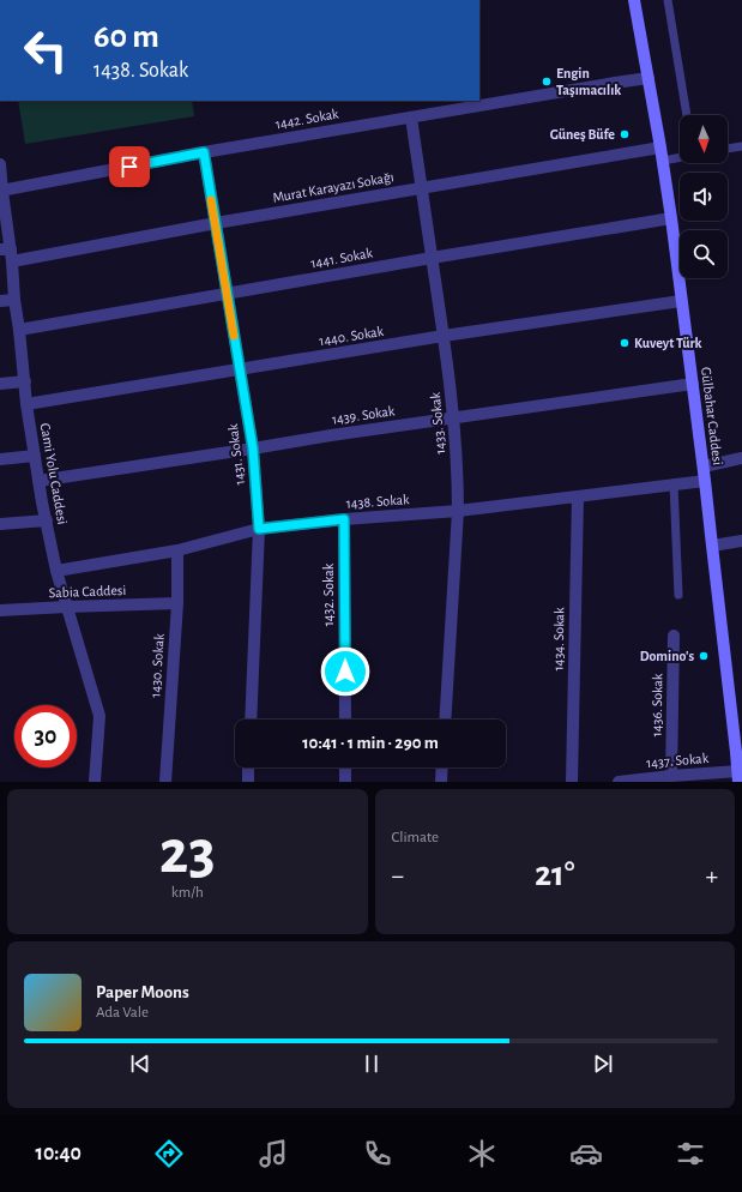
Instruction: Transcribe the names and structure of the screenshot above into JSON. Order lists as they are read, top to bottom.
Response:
{
  "streets": {
    "main road": ["Gülbahar Caddesi"],
    "street": [
      "1442. Sokak",
      "Murat Karayazı Sokağı",
      "1441. Sokak",
      "1440. Sokak",
      "1439. Sokak",
      "1433. Sokak",
      "1431. Sokak",
      "Cami Yolu Caddesi",
      "1438. Sokak",
      "Sabia Caddesi",
      "1432. Sokak",
      "1434. Sokak",
      "1430. Sokak",
      "1436. Sokak",
      "1437. Sokak"
    ]
  },
  "crossings": [
    ["1442. Sokak", "Gülbahar Caddesi"],
    ["1442. Sokak", "1433. Sokak"],
    ["1442. Sokak", "1431. Sokak"],
    ["1442. Sokak", "Cami Yolu Caddesi"],
    ["Murat Karayazı Sokağı", "Gülbahar Caddesi"],
    ["Murat Karayazı Sokağı", "1433. Sokak"],
    ["Murat Karayazı Sokağı", "1431. Sokak"],
    ["Murat Karayazı Sokağı", "Cami Yolu Caddesi"],
    ["1441. Sokak", "Gülbahar Caddesi"],
    ["1441. Sokak", "1433. Sokak"],
    ["1441. Sokak", "1431. Sokak"],
    ["1441. Sokak", "Cami Yolu Caddesi"],
    ["1440. Sokak", "Gülbahar Caddesi"],
    ["1440. Sokak", "1433. Sokak"],
    ["1440. Sokak", "1431. Sokak"],
    ["1440. Sokak", "Cami Yolu Caddesi"],
    ["1439. Sokak", "Gülbahar Caddesi"],
    ["1439. Sokak", "1433. Sokak"],
    ["1439. Sokak", "1431. Sokak"],
    ["1439. Sokak", "Cami Yolu Caddesi"],
    ["Gülbahar Caddesi", "1438. Sokak"],
    ["Gülbahar Caddesi", "1437. Sokak"],
    ["1433. Sokak", "1438. Sokak"],
    ["1431. Sokak", "1438. Sokak"],
    ["Cami Yolu Caddesi", "1438. Sokak"],
    ["Cami Yolu Caddesi", "Sabia Caddesi"],
    ["1438. Sokak", "1432. Sokak"],
    ["1438. Sokak", "1434. Sokak"],
    ["1438. Sokak", "1430. Sokak"],
    ["Sabia Caddesi", "1430. Sokak"],
    ["1436. Sokak", "1437. Sokak"]
  ],
  "places": [
    "Engin Taşımacılık",
    "Güneş Büfe",
    "Kuveyt Türk",
    "Domino's"
  ],
  "north": "bottom",
  "page": {
    "turn": ["60 m", "1438. Sokak"],
    "limit": "30",
    "trip": "10:41 · 1 min · 290 m",
    "tile": [
      ["23", "km/h"],
      "Climate"
    ],
    "heat": ["−", "21°", "+"],
    "song": ["Paper Moons", "Ada Vale"],
    "tabs": "10:40"
  }
}
